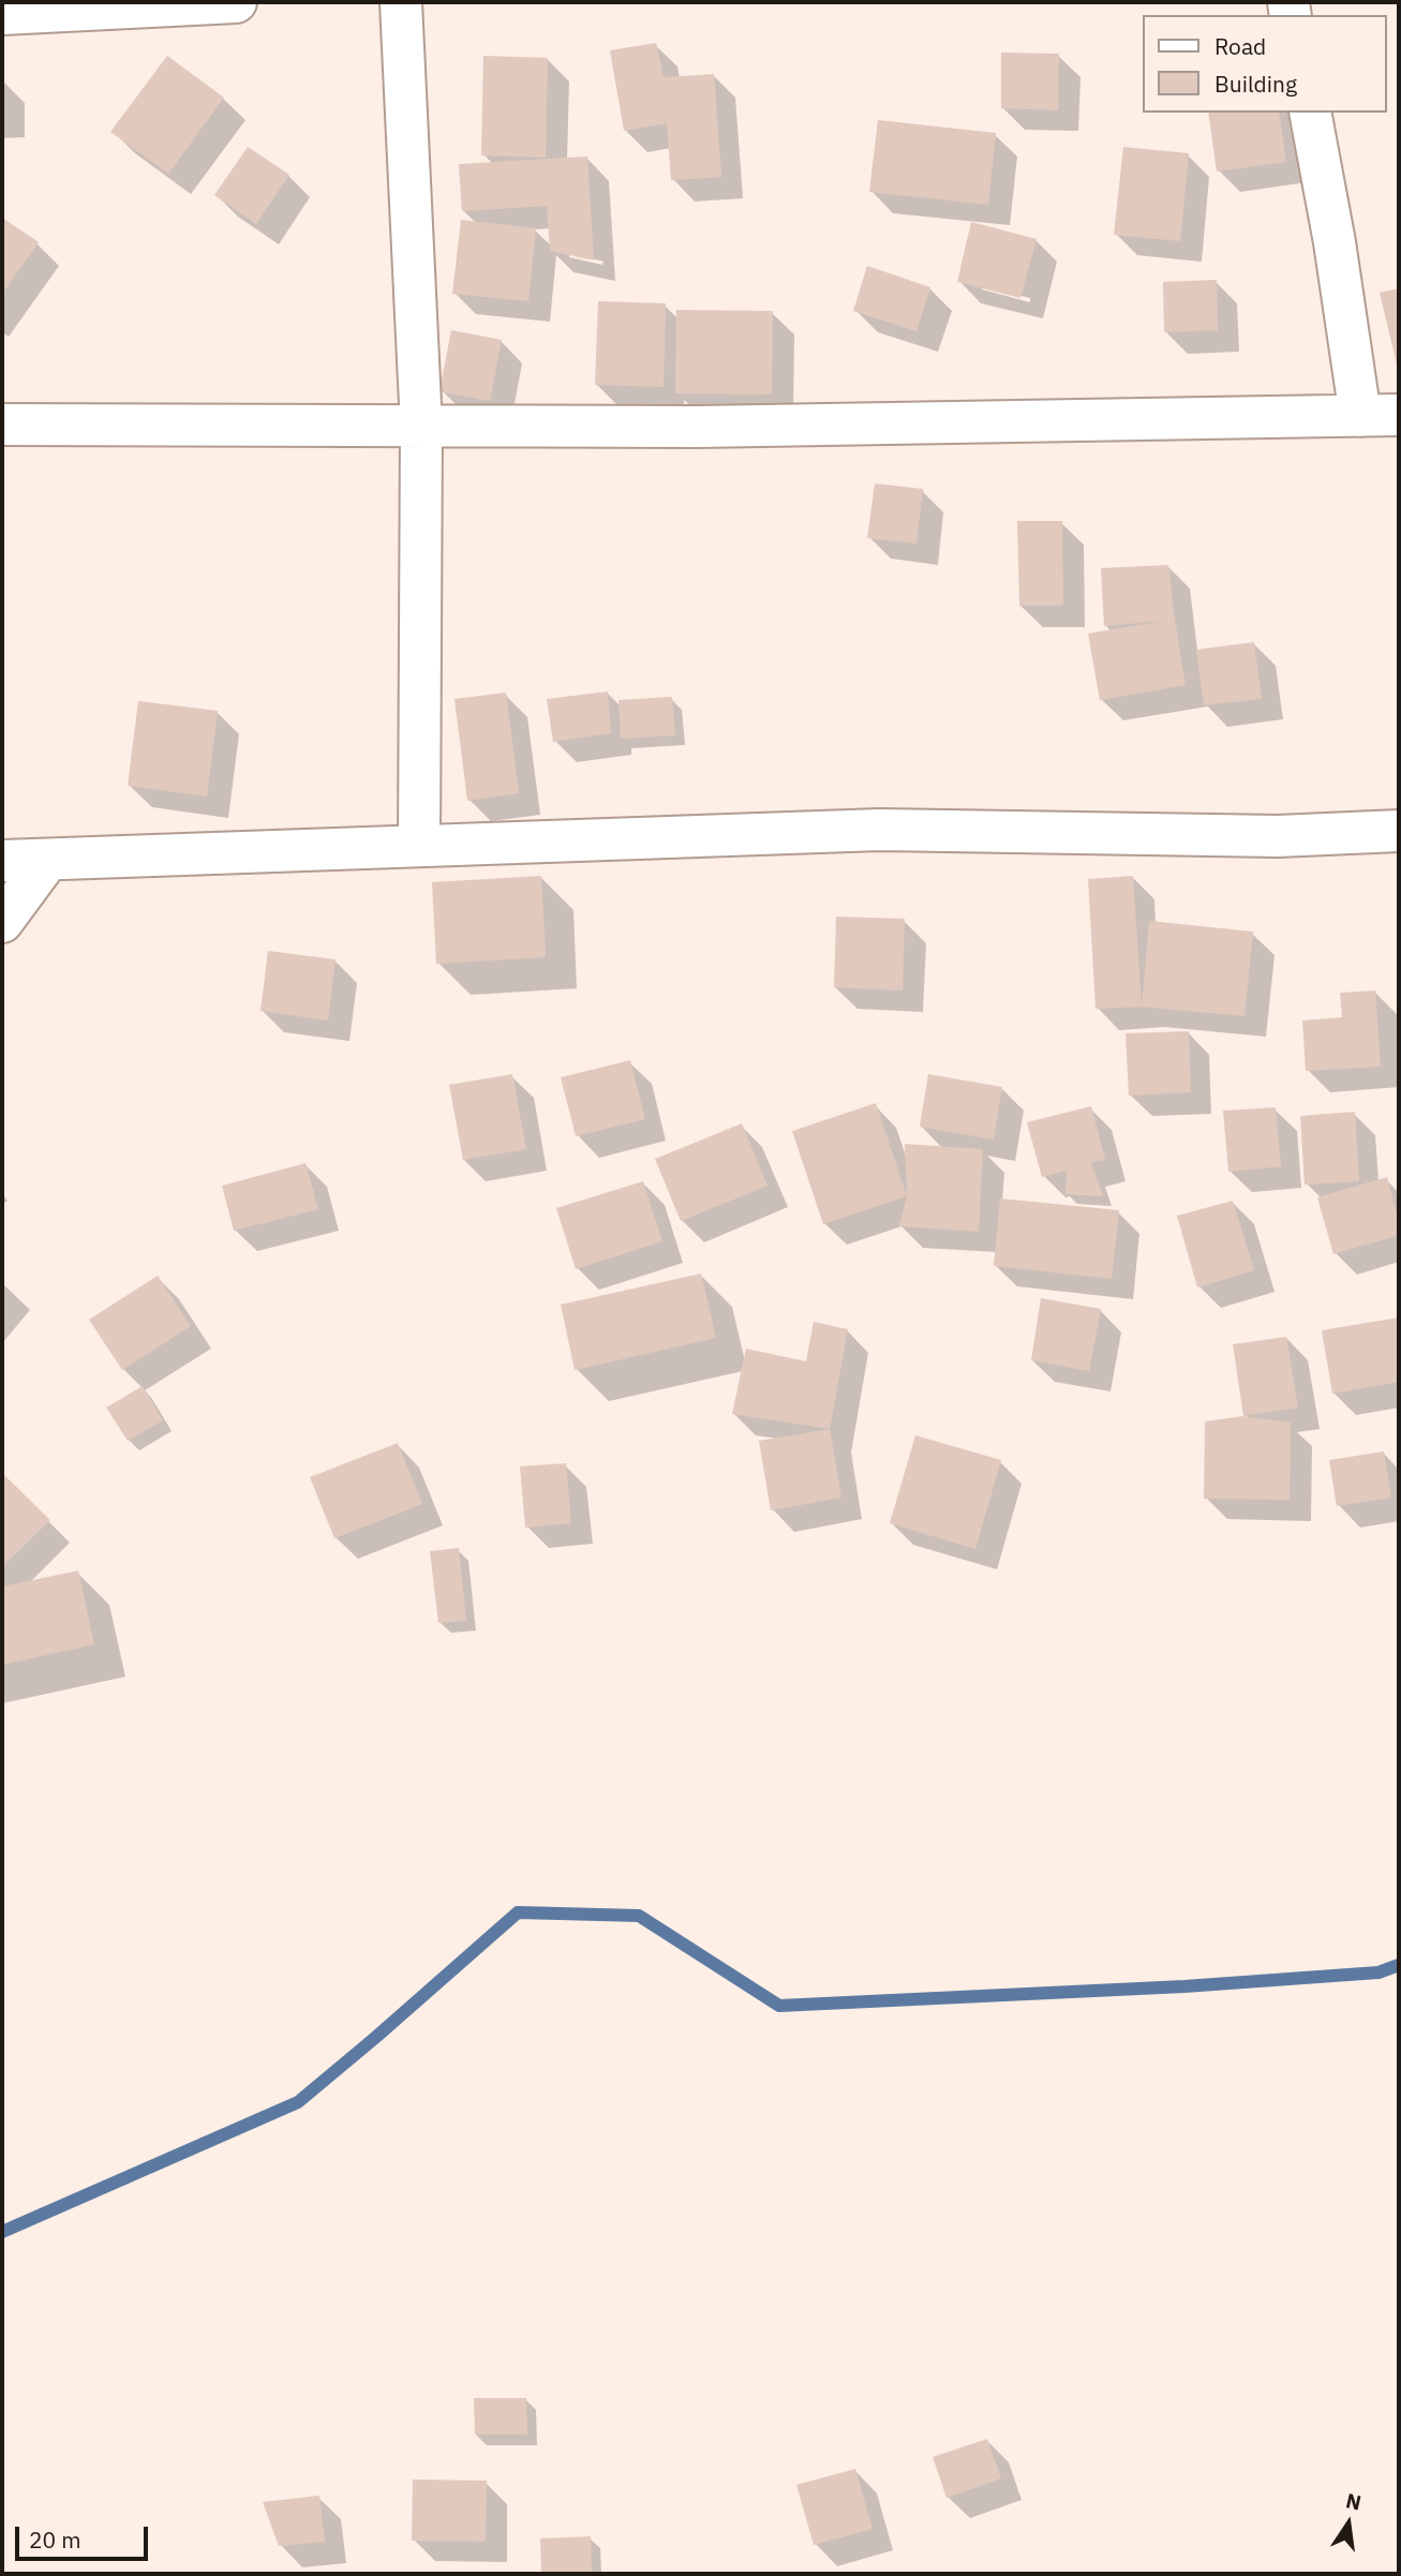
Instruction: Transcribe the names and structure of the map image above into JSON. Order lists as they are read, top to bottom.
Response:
{
  "legend": ["Road", "Building"],
  "scale_bar": "20 m",
  "north": "top"
}
